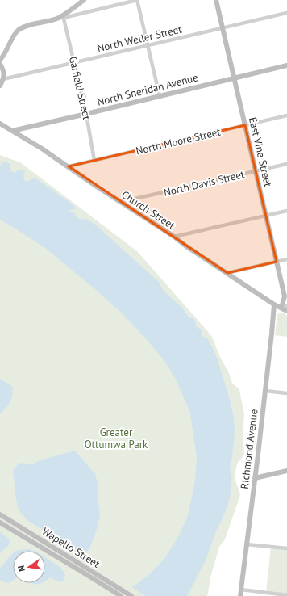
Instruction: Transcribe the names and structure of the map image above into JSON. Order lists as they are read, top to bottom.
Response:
{
  "streets": {
    "main road": [
      "North Sheridan Avenue",
      "East Vine Street",
      "Church Street",
      "Richmond Avenue",
      "Wapello Street"
    ],
    "street": [
      "North Weller Street",
      "Garfield Street",
      "North Moore Street",
      "North Davis Street"
    ]
  },
  "crossings": [
    ["North Weller Street", "Garfield Street"],
    ["North Weller Street", "East Vine Street"],
    ["Garfield Street", "North Sheridan Avenue"],
    ["Garfield Street", "North Moore Street"],
    ["North Sheridan Avenue", "East Vine Street"],
    ["North Sheridan Avenue", "Church Street"],
    ["North Moore Street", "East Vine Street"],
    ["North Moore Street", "Church Street"],
    ["East Vine Street", "North Davis Street"],
    ["East Vine Street", "Church Street"],
    ["North Davis Street", "Church Street"],
    ["Church Street", "Richmond Avenue"]
  ],
  "parks": ["Greater Ottumwa Park"],
  "north": "left"
}
